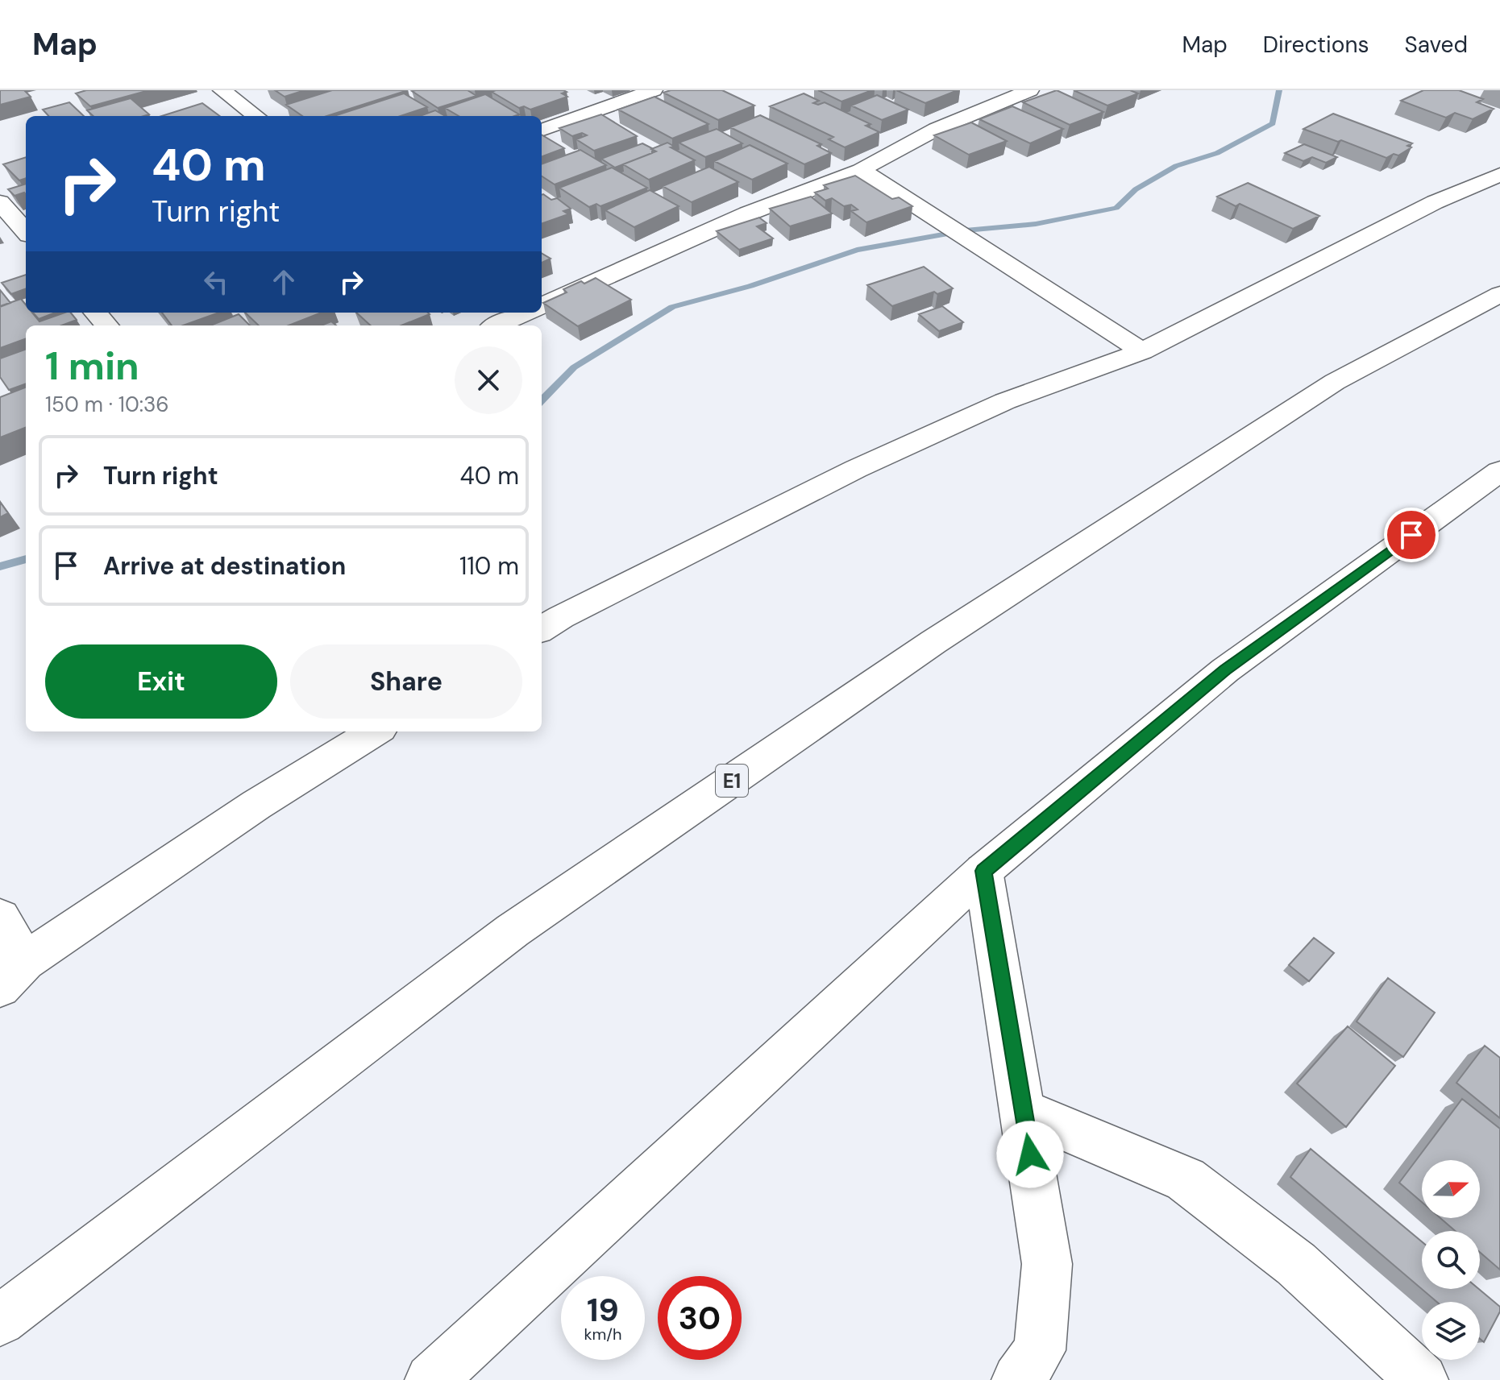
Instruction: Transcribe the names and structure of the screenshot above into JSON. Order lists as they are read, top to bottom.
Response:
{
  "streets": {
    "main road": ["E1"]
  },
  "north": "right",
  "page": {
    "header": "Map",
    "nav": ["Map", "Directions", "Saved"],
    "turn": ["40 m", "Turn right"],
    "heading": ["1 min", "150 m · 10:36"],
    "list": [
      {
        "name": "Turn right",
        "value": "40 m"
      },
      {
        "name": "Arrive at destination",
        "value": "110 m"
      }
    ],
    "buttons": ["Exit", "Share"],
    "speed": "19 km/h",
    "limit": "30"
  }
}
